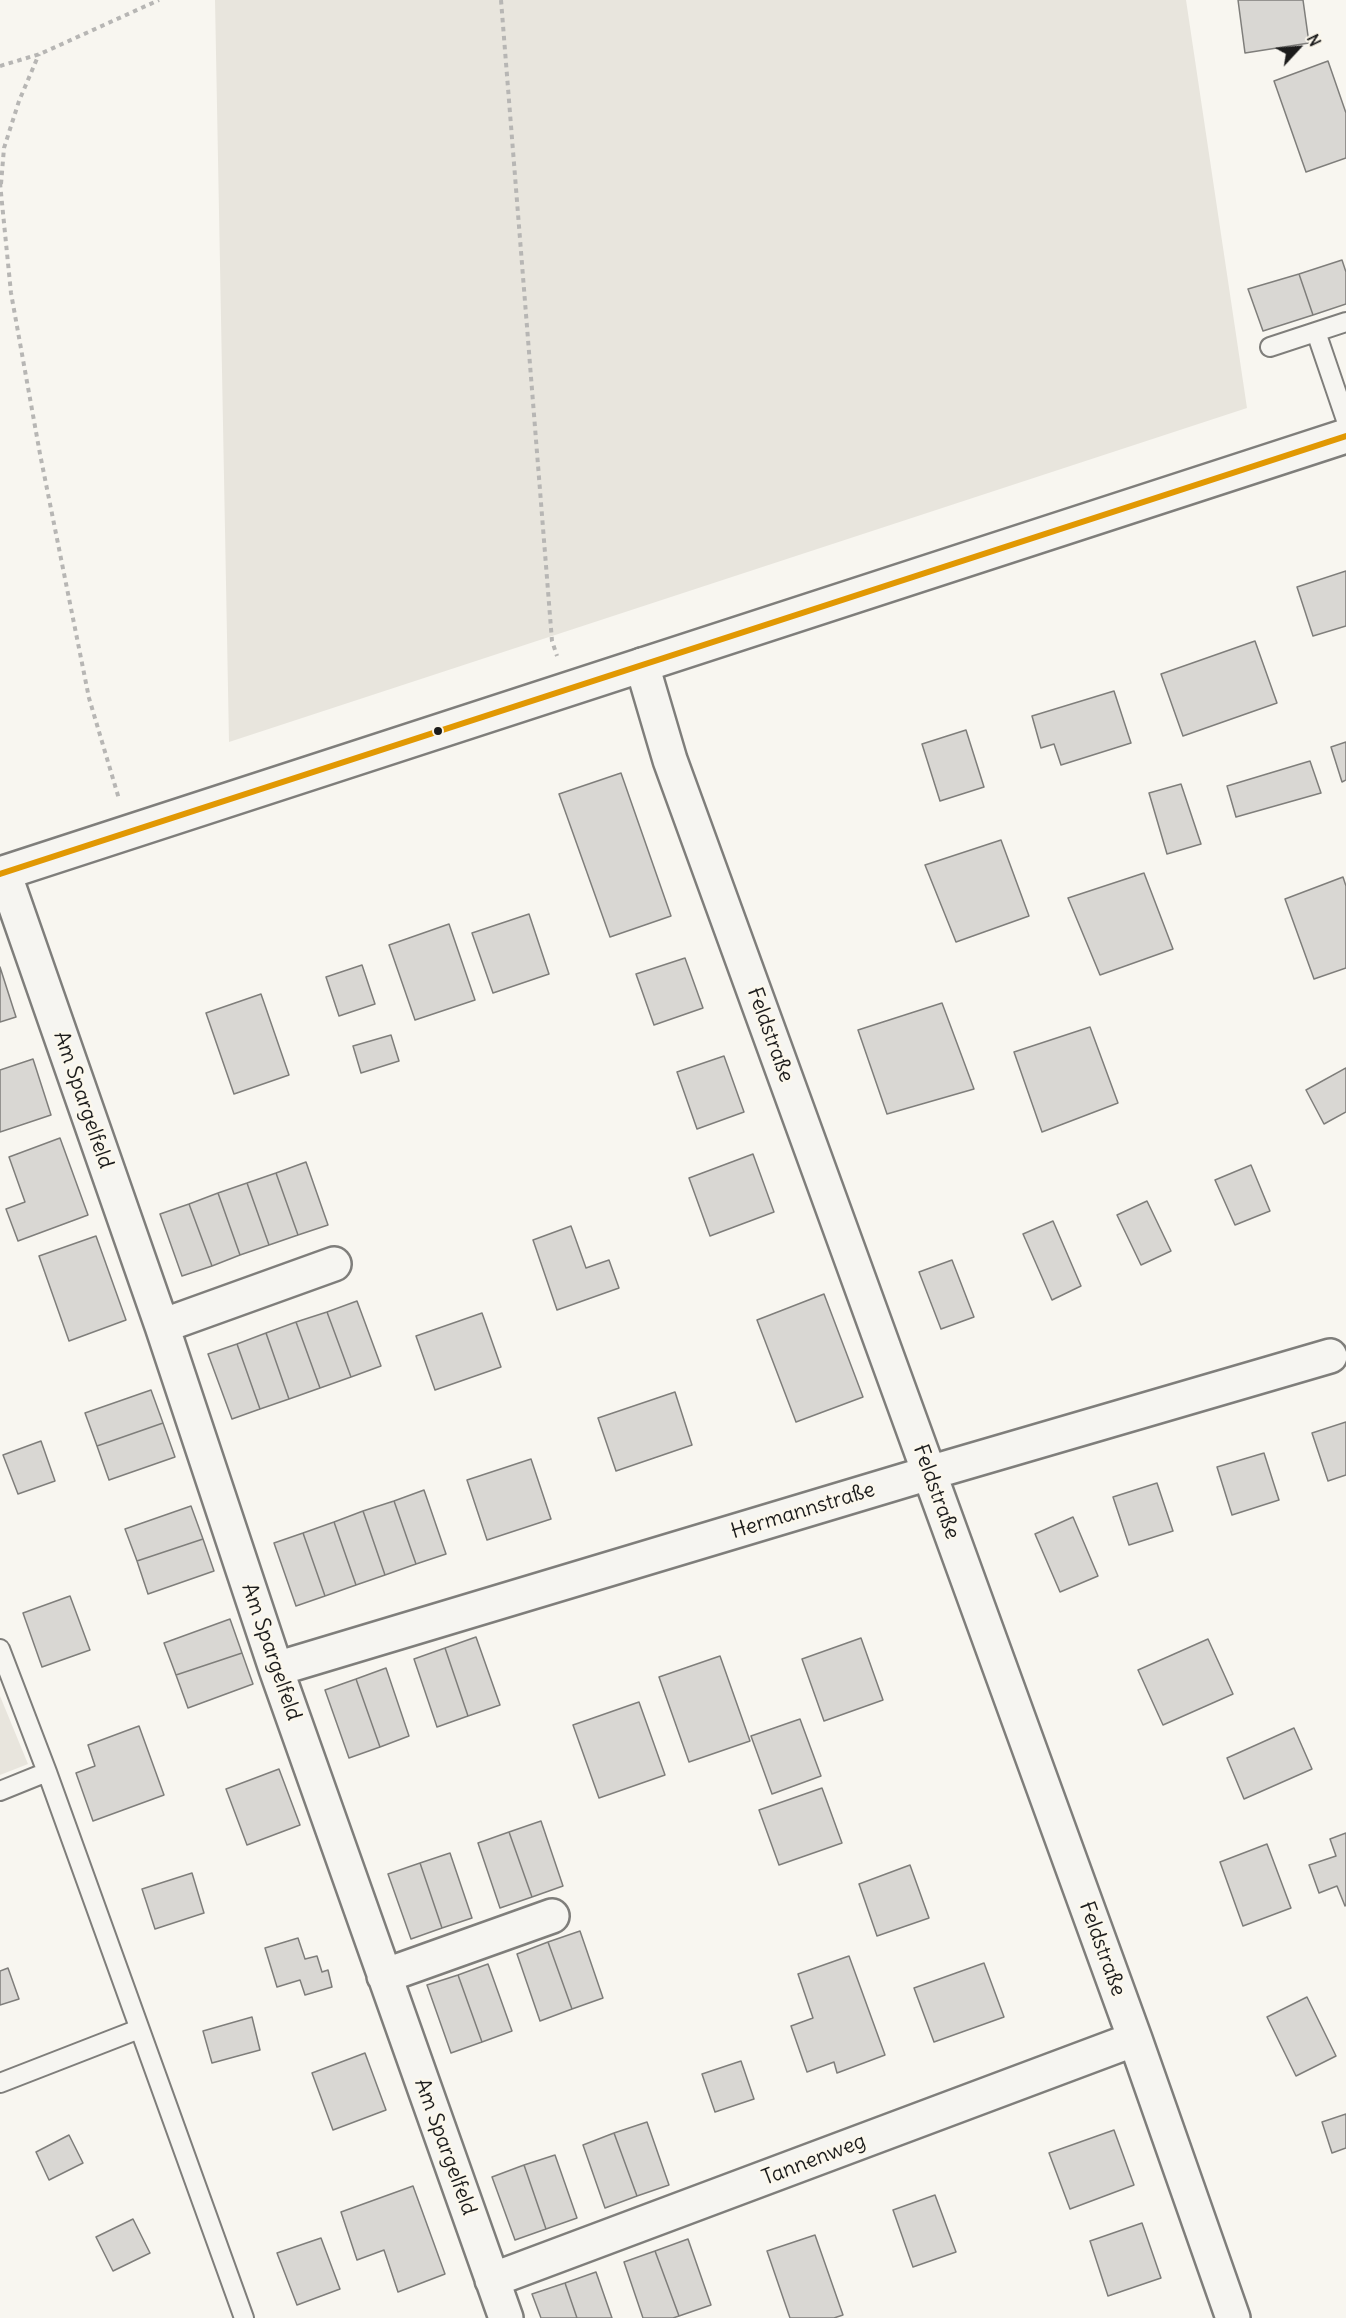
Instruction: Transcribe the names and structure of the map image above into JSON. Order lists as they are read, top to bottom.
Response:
{
  "streets": {
    "street": [
      "Feldstraße",
      "Am Spargelfeld",
      "Hermannstraße",
      "Tannenweg"
    ]
  },
  "crossings": [
    ["Feldstraße", "Hermannstraße"],
    ["Feldstraße", "Tannenweg"],
    ["Am Spargelfeld", "Hermannstraße"],
    ["Am Spargelfeld", "Tannenweg"]
  ],
  "north": "top right"
}
